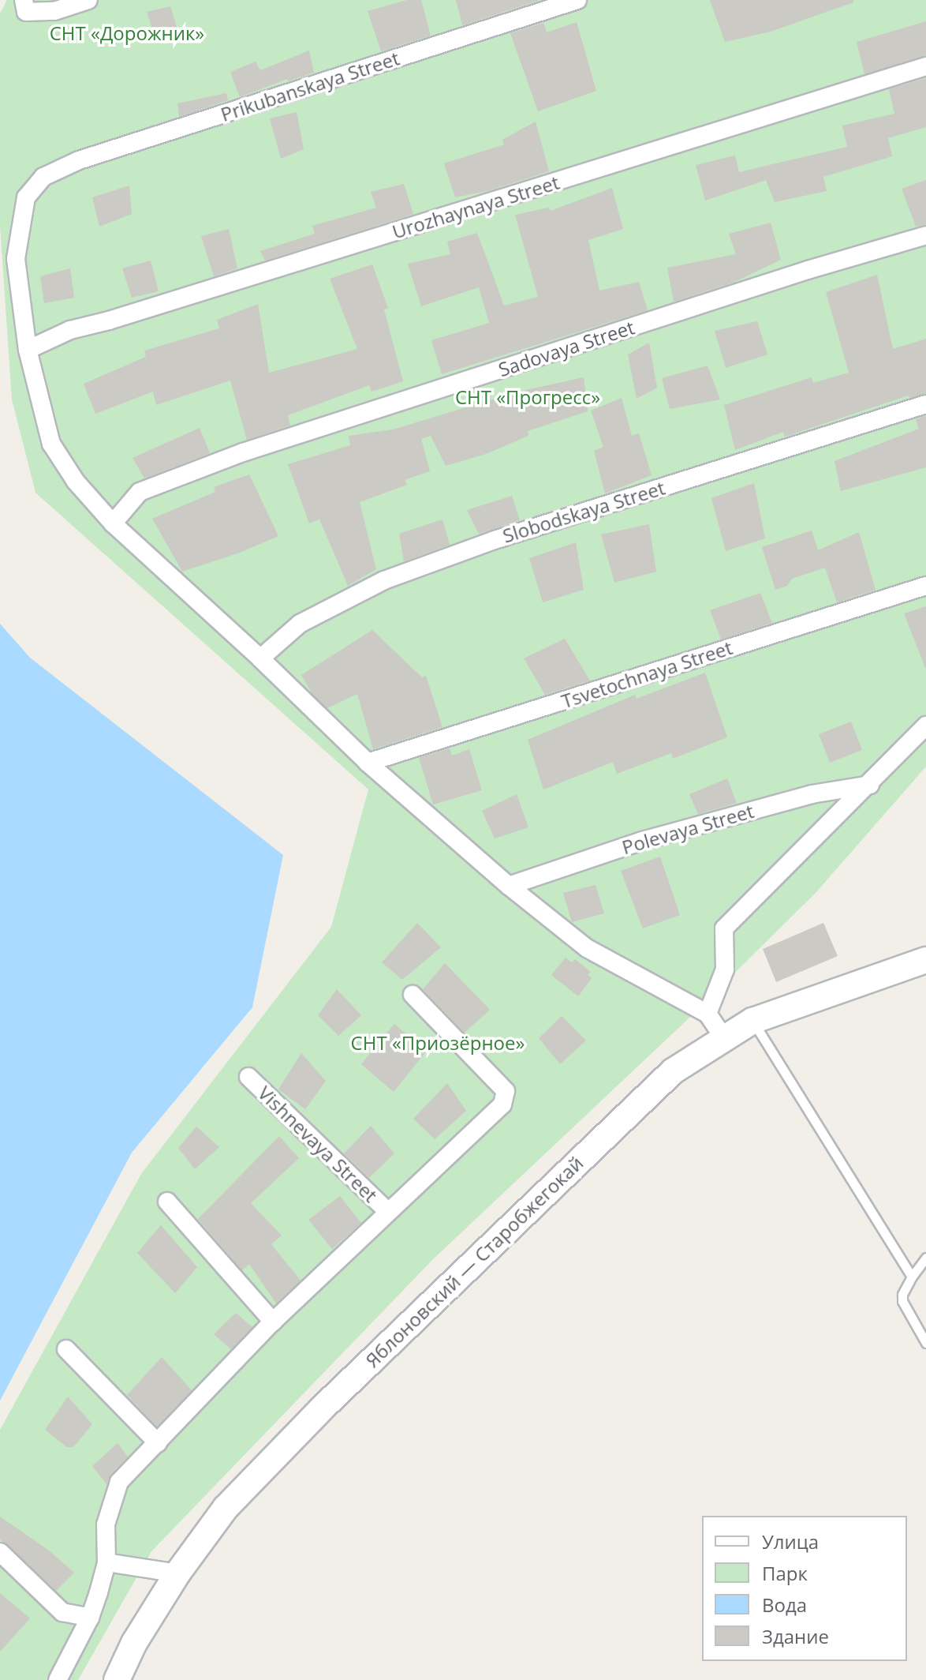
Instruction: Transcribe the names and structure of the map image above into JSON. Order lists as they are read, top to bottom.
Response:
{
  "streets": {
    "street": [
      "Prikubanskaya Street",
      "Urozhaynaya Street",
      "Sadovaya Street",
      "Slobodskaya Street",
      "Tsvetochnaya Street",
      "Polevaya Street",
      "Vishnevaya Street",
      "Яблоновский — Старобжегокай"
    ]
  },
  "crossings": [
    ["Prikubanskaya Street", "Urozhaynaya Street"]
  ],
  "parks": ["СНТ «Дорожник»", "СНТ «Прогресс»", "СНТ «Приозёрное»"],
  "legend": [
    "Улица",
    "Парк",
    "Вода",
    "Здание"
  ]
}
